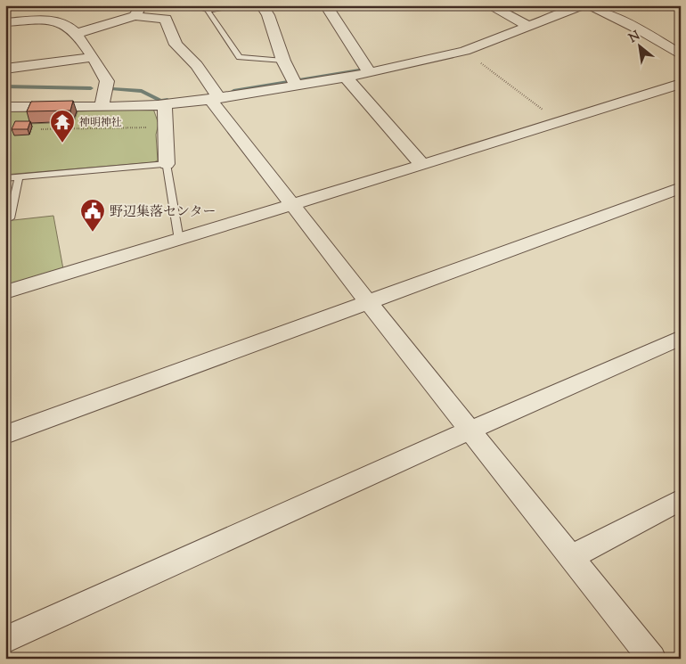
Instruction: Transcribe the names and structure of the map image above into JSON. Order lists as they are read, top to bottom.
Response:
{
  "places": {
    "temple": ["神明神社"],
    "public building": ["野辺集落センター"]
  },
  "north": "top left"
}
